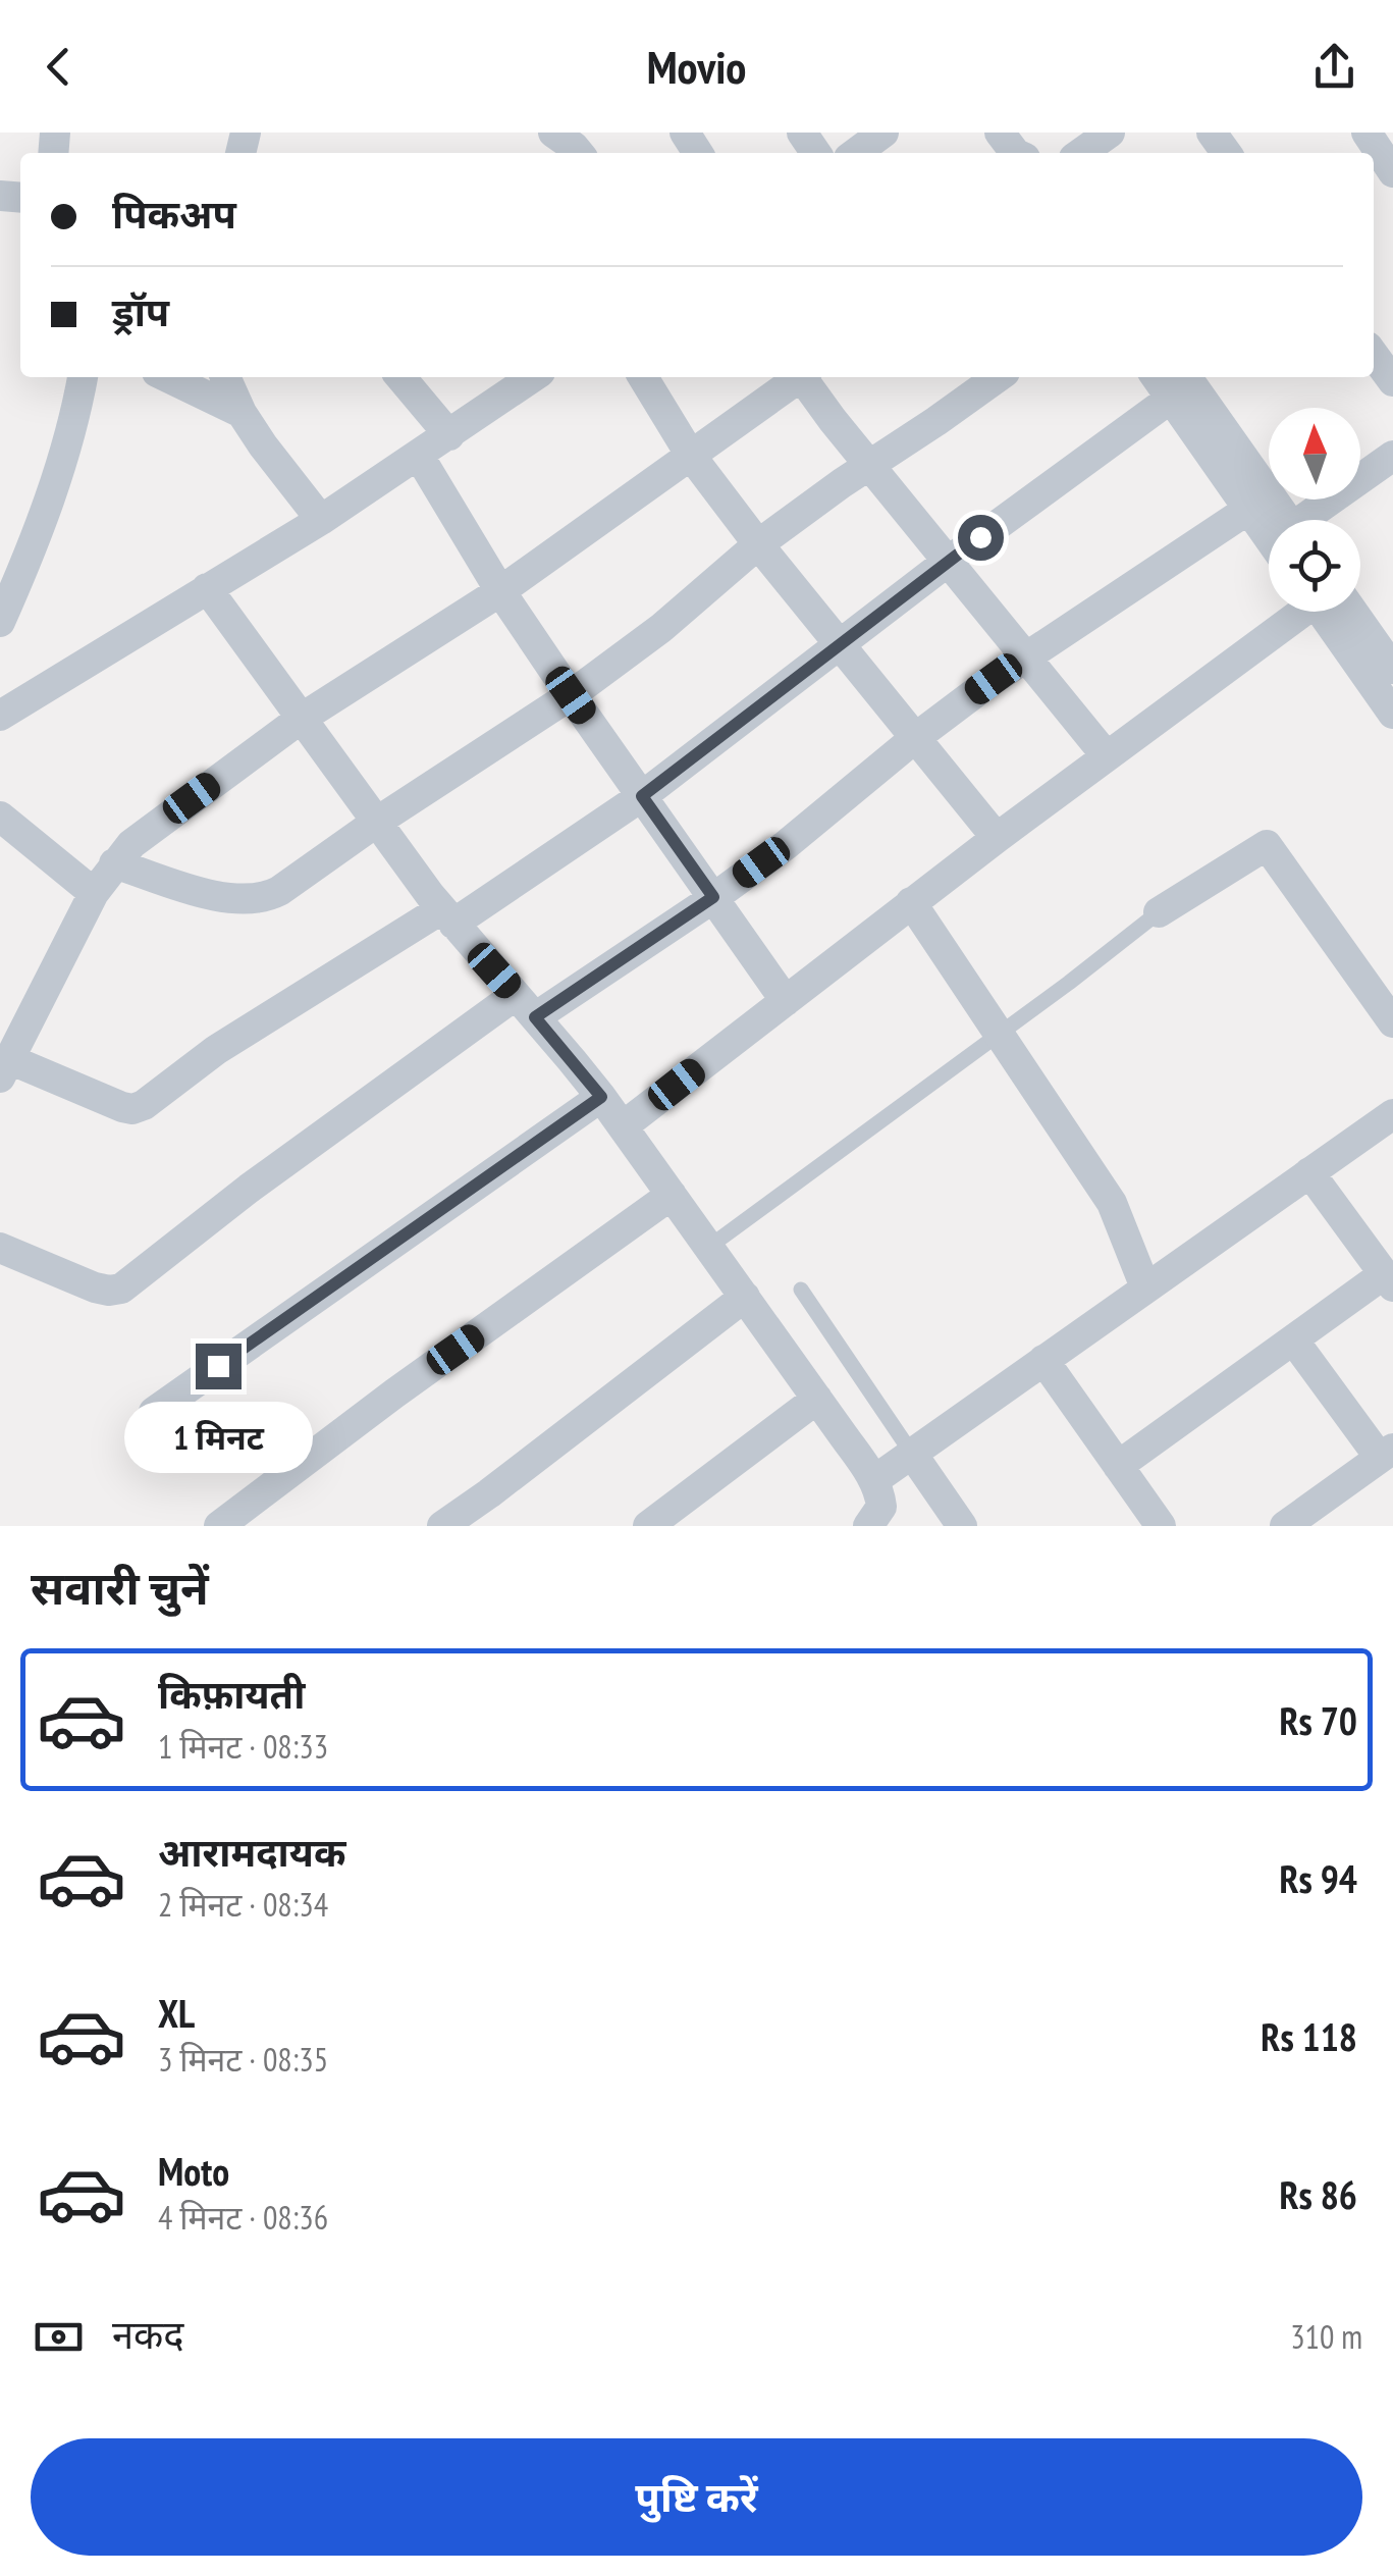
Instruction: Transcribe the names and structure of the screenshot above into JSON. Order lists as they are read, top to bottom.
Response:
{
  "north": "top",
  "page": {
    "header": "Movio",
    "banner": ["पिकअप", "ड्रॉप"],
    "bubble": "1 मिनट",
    "heading": "सवारी चुनें",
    "list": [
      {
        "name": "किफ़ायती",
        "note": "1 मिनट · 08:33",
        "value": "Rs 70"
      },
      {
        "name": "आरामदायक",
        "note": "2 मिनट · 08:34",
        "value": "Rs 94"
      },
      {
        "name": "XL",
        "note": "3 मिनट · 08:35",
        "value": "Rs 118"
      },
      {
        "name": "Moto",
        "note": "4 मिनट · 08:36",
        "value": "Rs 86"
      }
    ],
    "pay": ["नकद", "310 m"],
    "buttons": "पुष्टि करें"
  }
}
